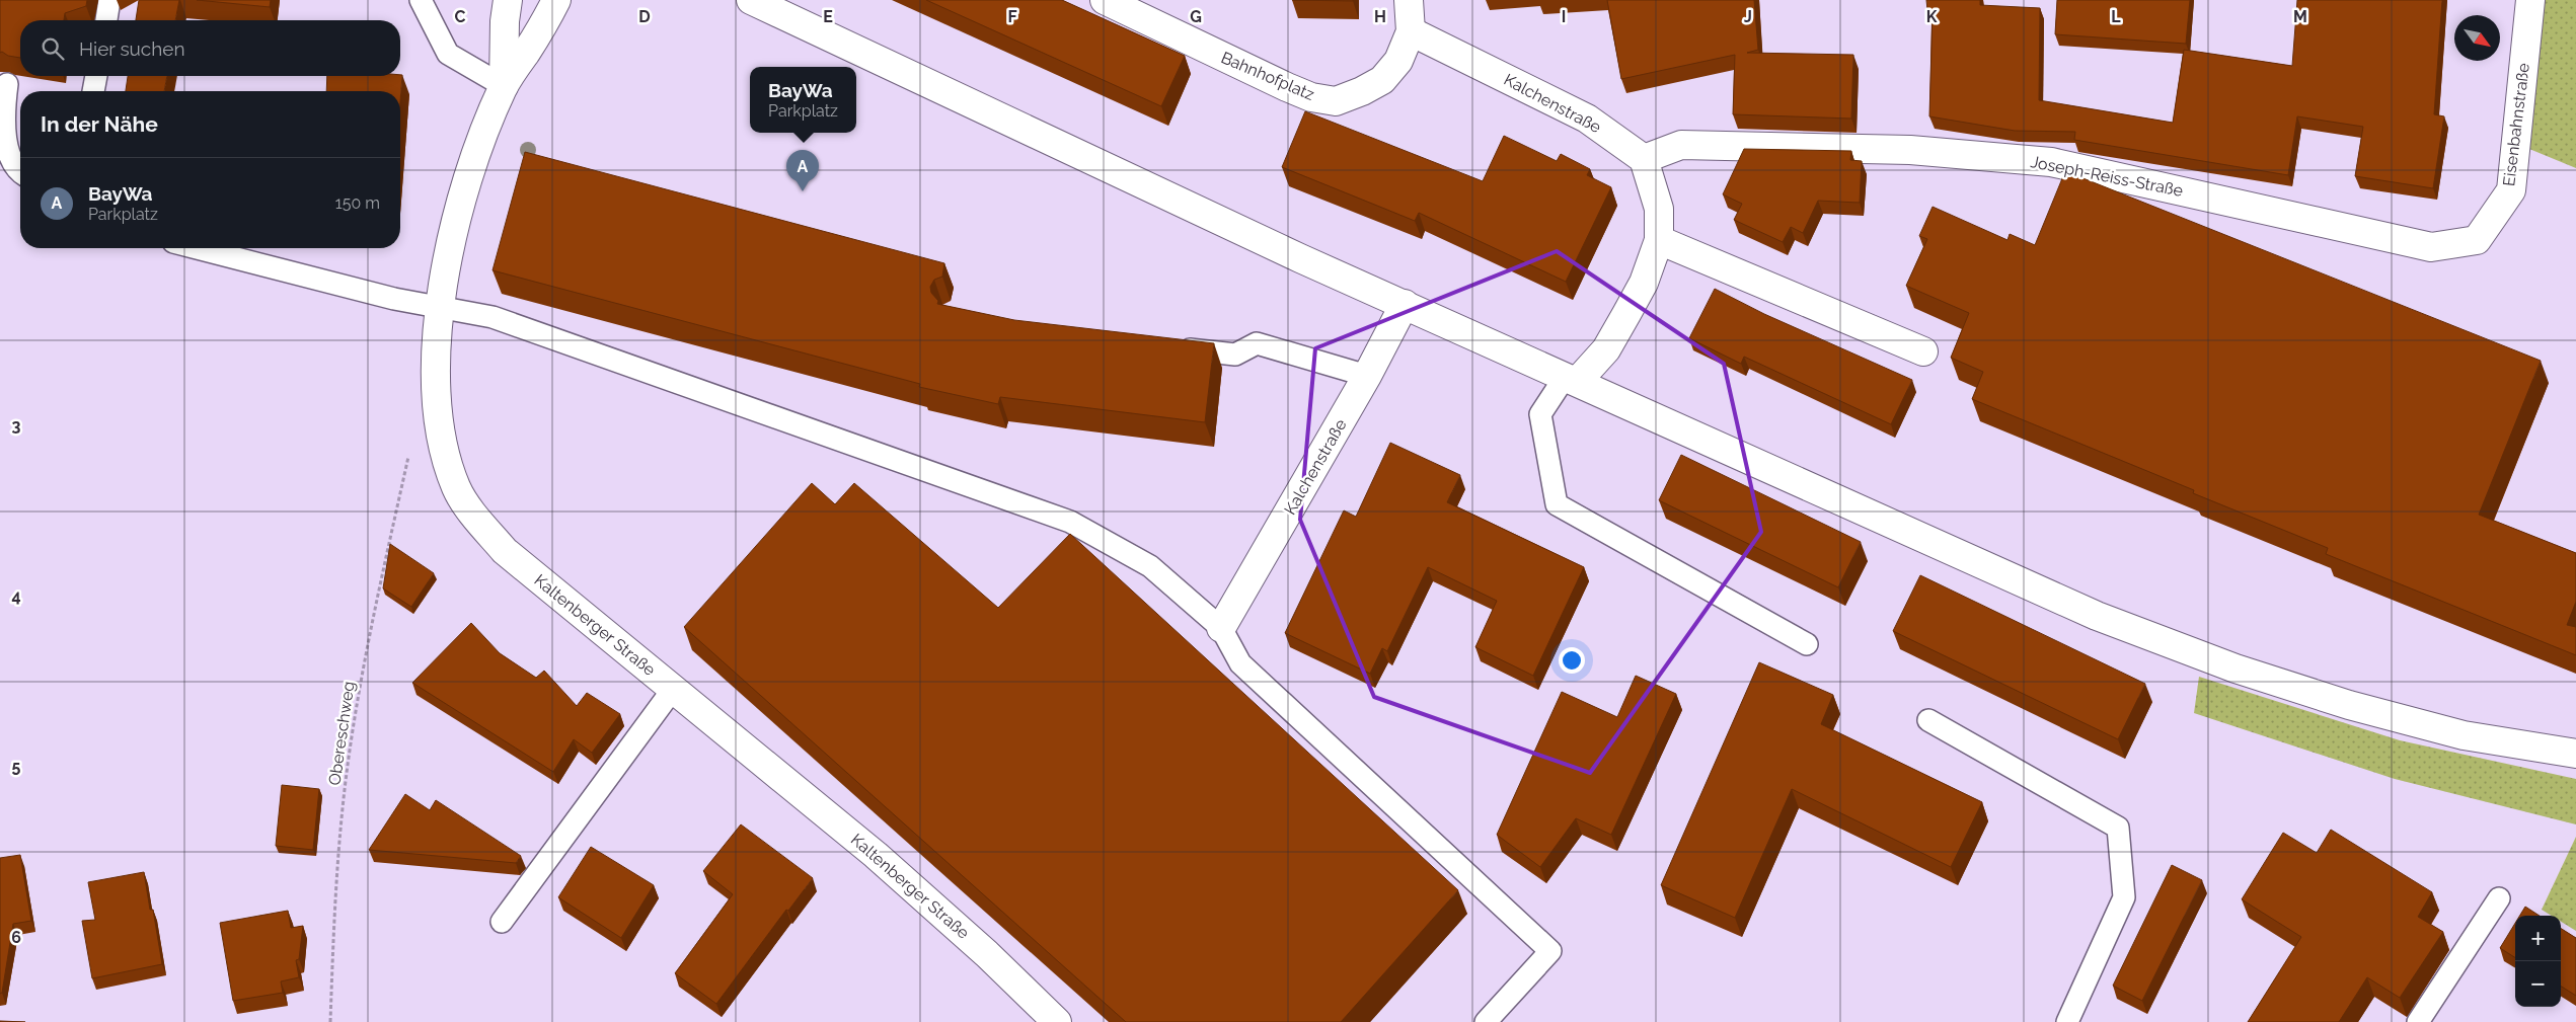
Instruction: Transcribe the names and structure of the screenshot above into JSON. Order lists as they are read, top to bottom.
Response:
{
  "streets": {
    "street": [
      "Bahnhofplatz",
      "Kalchenstraße",
      "Eisenbahnstraße",
      "Joseph-Reiss-Straße",
      "Kaltenberger Straße"
    ],
    "path": ["Obereschweg"]
  },
  "crossings": [
    ["Bahnhofplatz", "Kalchenstraße"],
    ["Kalchenstraße", "Joseph-Reiss-Straße"],
    ["Eisenbahnstraße", "Joseph-Reiss-Straße"]
  ],
  "north": "bottom right",
  "page": {
    "search": "Hier suchen",
    "popup": ["BayWa", "Parkplatz"],
    "heading": "In der Nähe",
    "pins": "A",
    "list": [
      {
        "mark": "A",
        "name": "BayWa",
        "note": "Parkplatz",
        "value": "150 m"
      }
    ],
    "map_buttons": ["+", "−"]
  },
  "grid": {
    "columns": [
      "C",
      "D",
      "E",
      "F",
      "G",
      "H",
      "I",
      "J",
      "K",
      "L",
      "M"
    ],
    "rows": [
      "3",
      "4",
      "5",
      "6"
    ]
  }
}
